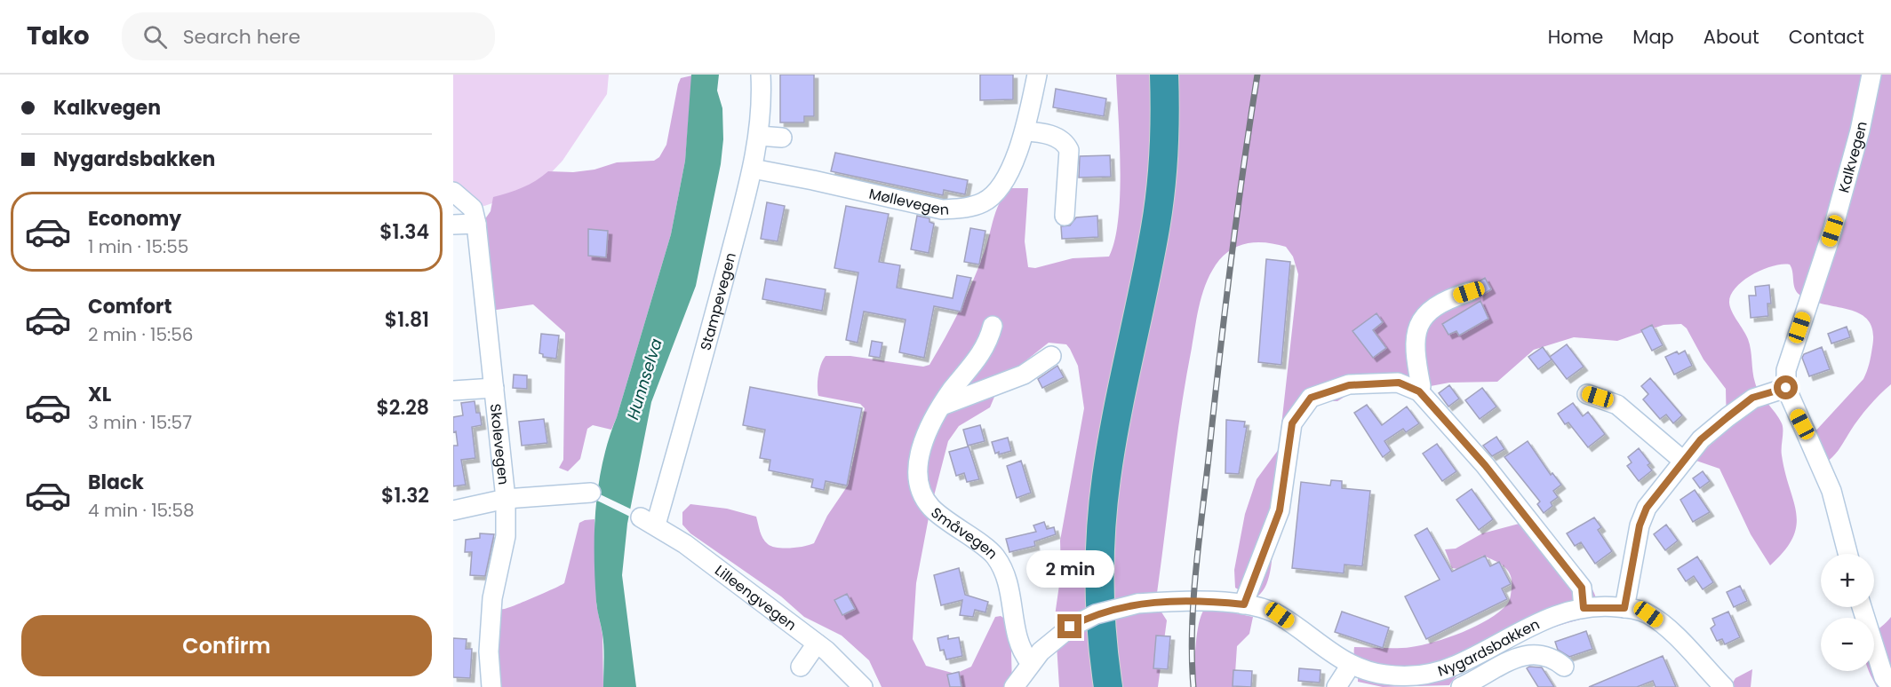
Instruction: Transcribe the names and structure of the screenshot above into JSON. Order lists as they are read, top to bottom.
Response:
{
  "streets": {
    "street": [
      "Kalkvegen",
      "Møllevegen",
      "Stampevegen",
      "Skolevegen",
      "Småvegen",
      "Lilleengvegen",
      "Nygardsbakken"
    ]
  },
  "crossings": [
    ["Møllevegen", "Stampevegen"],
    ["Stampevegen", "Lilleengvegen"],
    ["Småvegen", "Nygardsbakken"]
  ],
  "water": ["Hunnselva"],
  "page": {
    "header": "Tako",
    "search": "Search here",
    "nav": [
      "Home",
      "Map",
      "About",
      "Contact"
    ],
    "banner": ["Kalkvegen", "Nygardsbakken"],
    "list": [
      {
        "name": "Economy",
        "note": "1 min · 15:55",
        "value": "$1.34"
      },
      {
        "name": "Comfort",
        "note": "2 min · 15:56",
        "value": "$1.81"
      },
      {
        "name": "XL",
        "note": "3 min · 15:57",
        "value": "$2.28"
      },
      {
        "name": "Black",
        "note": "4 min · 15:58",
        "value": "$1.32"
      }
    ],
    "bubble": "2 min",
    "map_buttons": ["+", "−"],
    "buttons": "Confirm"
  }
}
